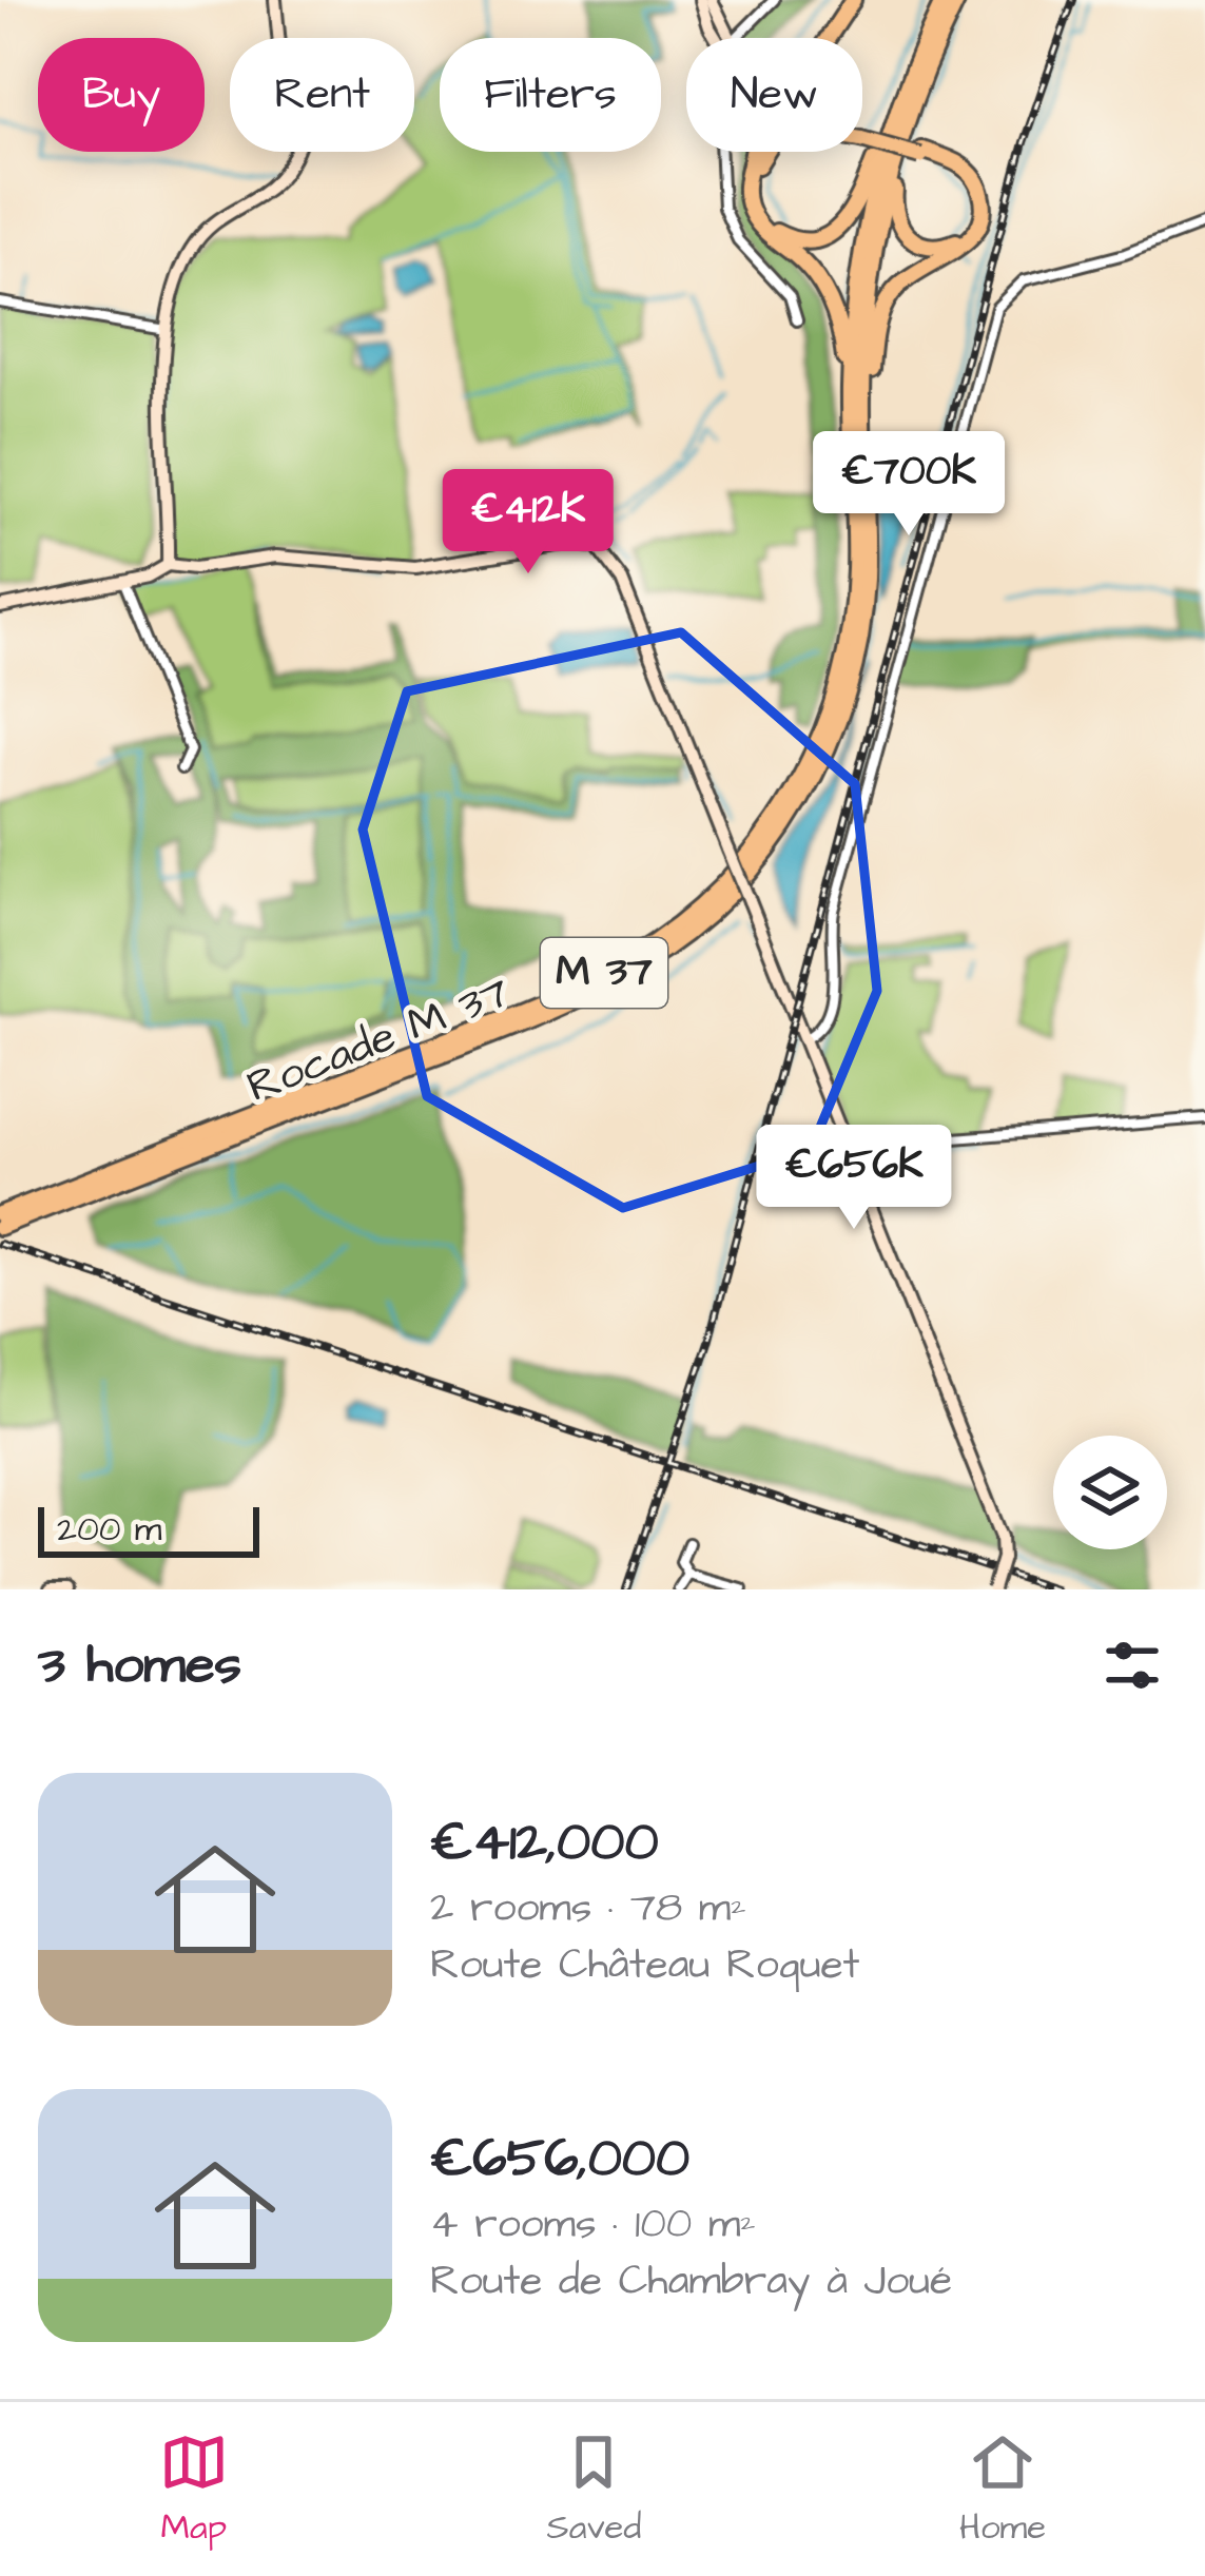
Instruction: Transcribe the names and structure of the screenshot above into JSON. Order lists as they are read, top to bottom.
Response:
{
  "streets": {
    "highway": ["M 37", "Rocade M 37"]
  },
  "crossings": [
    ["M 37", "Rocade M 37"]
  ],
  "scale_bar": "200 m",
  "page": {
    "chip": [
      "Buy",
      "Rent",
      "Filters",
      "New"
    ],
    "price": ["€700K", "€412K", "€656K"],
    "scale": "200 m",
    "heading": "3 homes",
    "list": [
      {
        "name": "€412,000",
        "note": "2 rooms · 78 m² · Route Château Roquet"
      },
      {
        "name": "€656,000",
        "note": "4 rooms · 100 m² · Route de Chambray à Joué"
      }
    ],
    "tabs": ["Map", "Saved", "Home"]
  }
}
